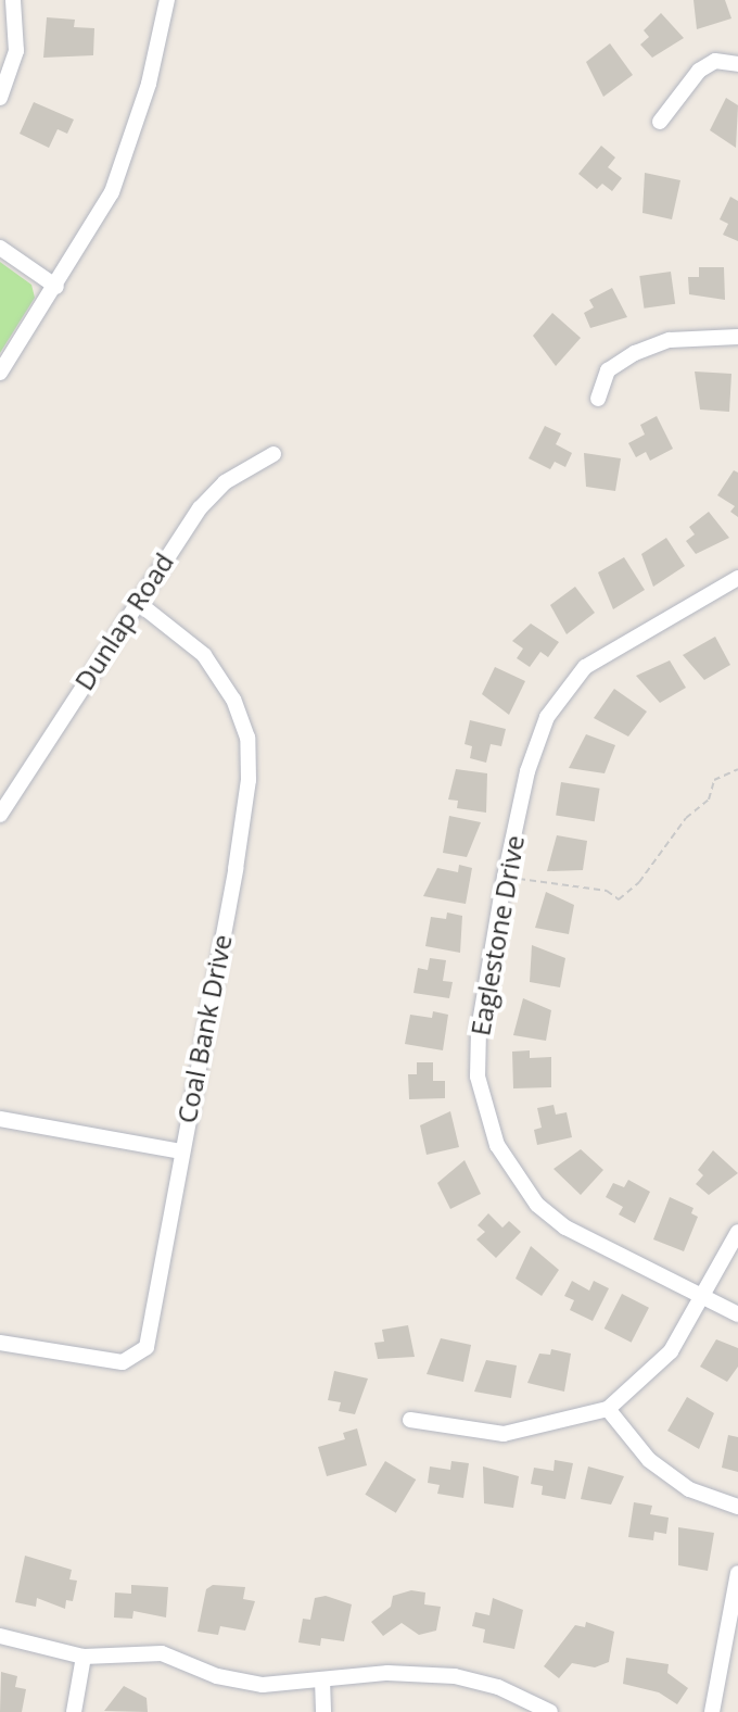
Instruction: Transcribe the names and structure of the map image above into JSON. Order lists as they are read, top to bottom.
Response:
{
  "streets": {
    "street": ["Dunlap Road", "Eaglestone Drive", "Coal Bank Drive"]
  },
  "crossings": [
    ["Dunlap Road", "Coal Bank Drive"]
  ]
}
